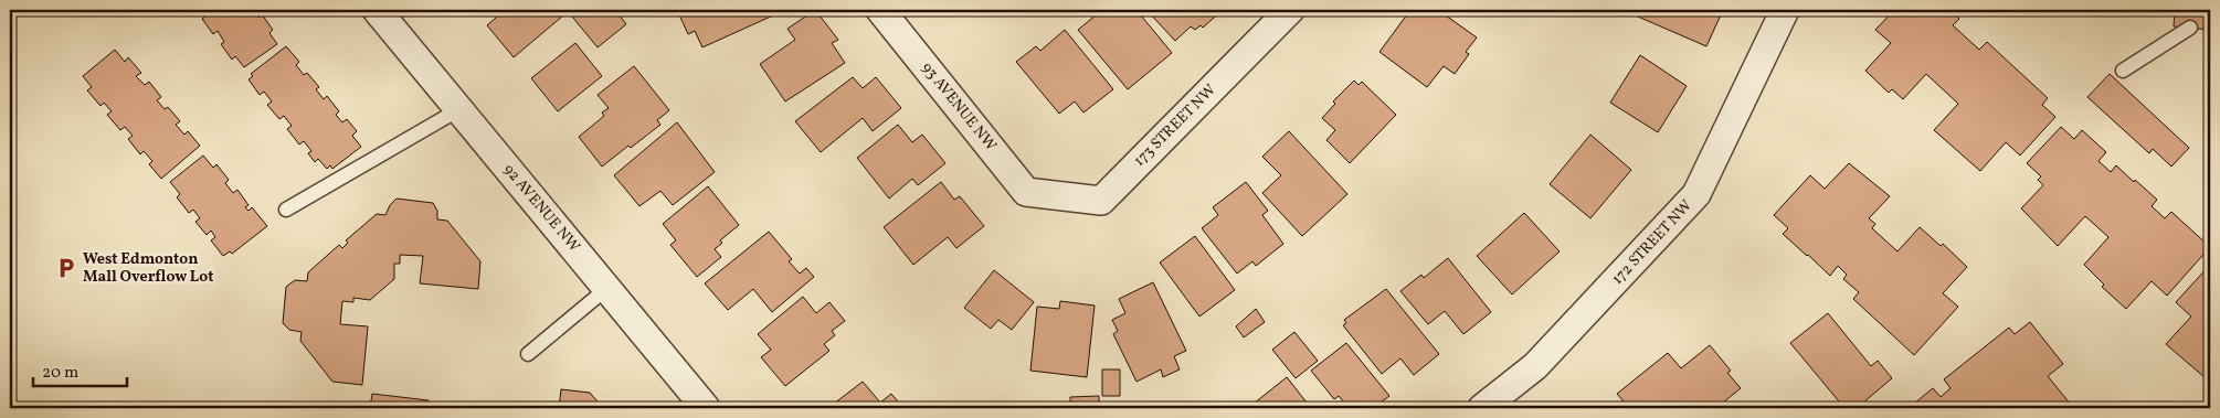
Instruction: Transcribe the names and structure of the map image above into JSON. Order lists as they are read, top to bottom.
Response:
{
  "streets": {
    "street": [
      "93 AVENUE NW",
      "173 STREET NW",
      "92 AVENUE NW",
      "172 STREET NW"
    ]
  },
  "crossings": [
    ["93 AVENUE NW", "173 STREET NW"]
  ],
  "places": {
    "parking": ["West Edmonton Mall Overflow Lot"]
  },
  "scale_bar": "20 m"
}
